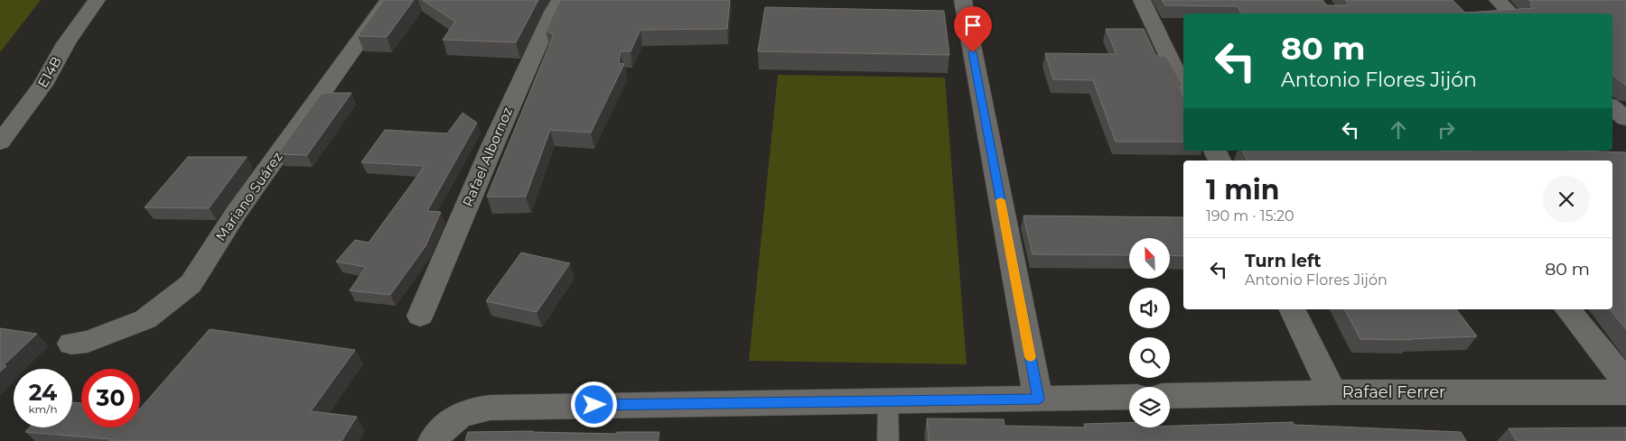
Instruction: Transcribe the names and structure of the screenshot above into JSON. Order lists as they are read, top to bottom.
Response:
{
  "streets": {
    "street": [
      "E14B",
      "Rafael Albornoz",
      "Mariano Suárez",
      "Rafael Ferrer"
    ]
  },
  "north": "top left",
  "page": {
    "turn": ["80 m", "Antonio Flores Jijón"],
    "heading": ["1 min", "190 m · 15:20"],
    "list": [
      {
        "name": "Turn left",
        "note": "Antonio Flores Jijón",
        "value": "80 m"
      }
    ],
    "speed": "24 km/h",
    "limit": "30"
  }
}
